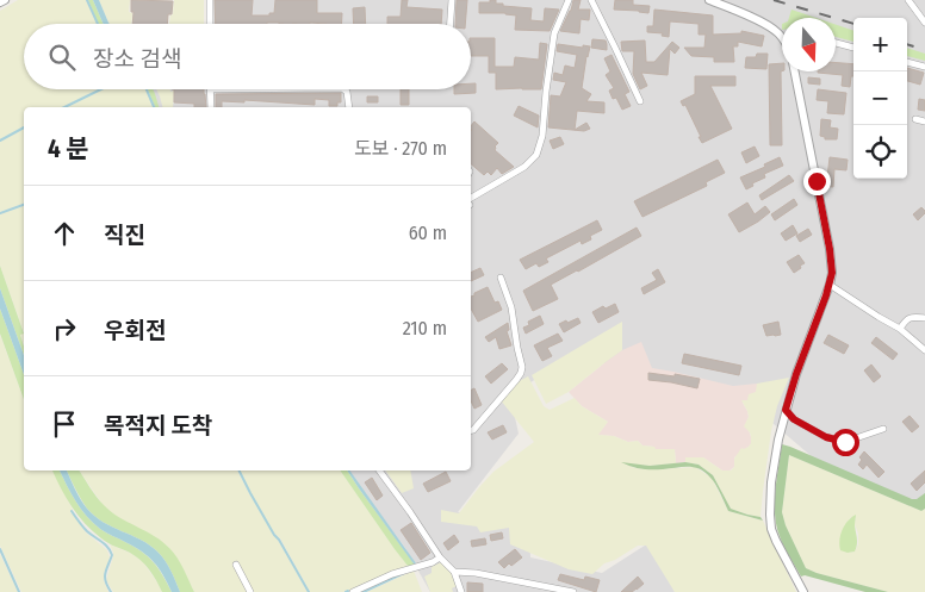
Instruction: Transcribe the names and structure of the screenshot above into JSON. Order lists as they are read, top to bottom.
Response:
{
  "north": "bottom",
  "page": {
    "map_buttons": ["+", "−"],
    "search": "장소 검색",
    "heading": ["4 분", "도보 · 270 m"],
    "list": [
      ["직진", "60 m"],
      ["우회전", "210 m"],
      "목적지 도착"
    ]
  }
}
